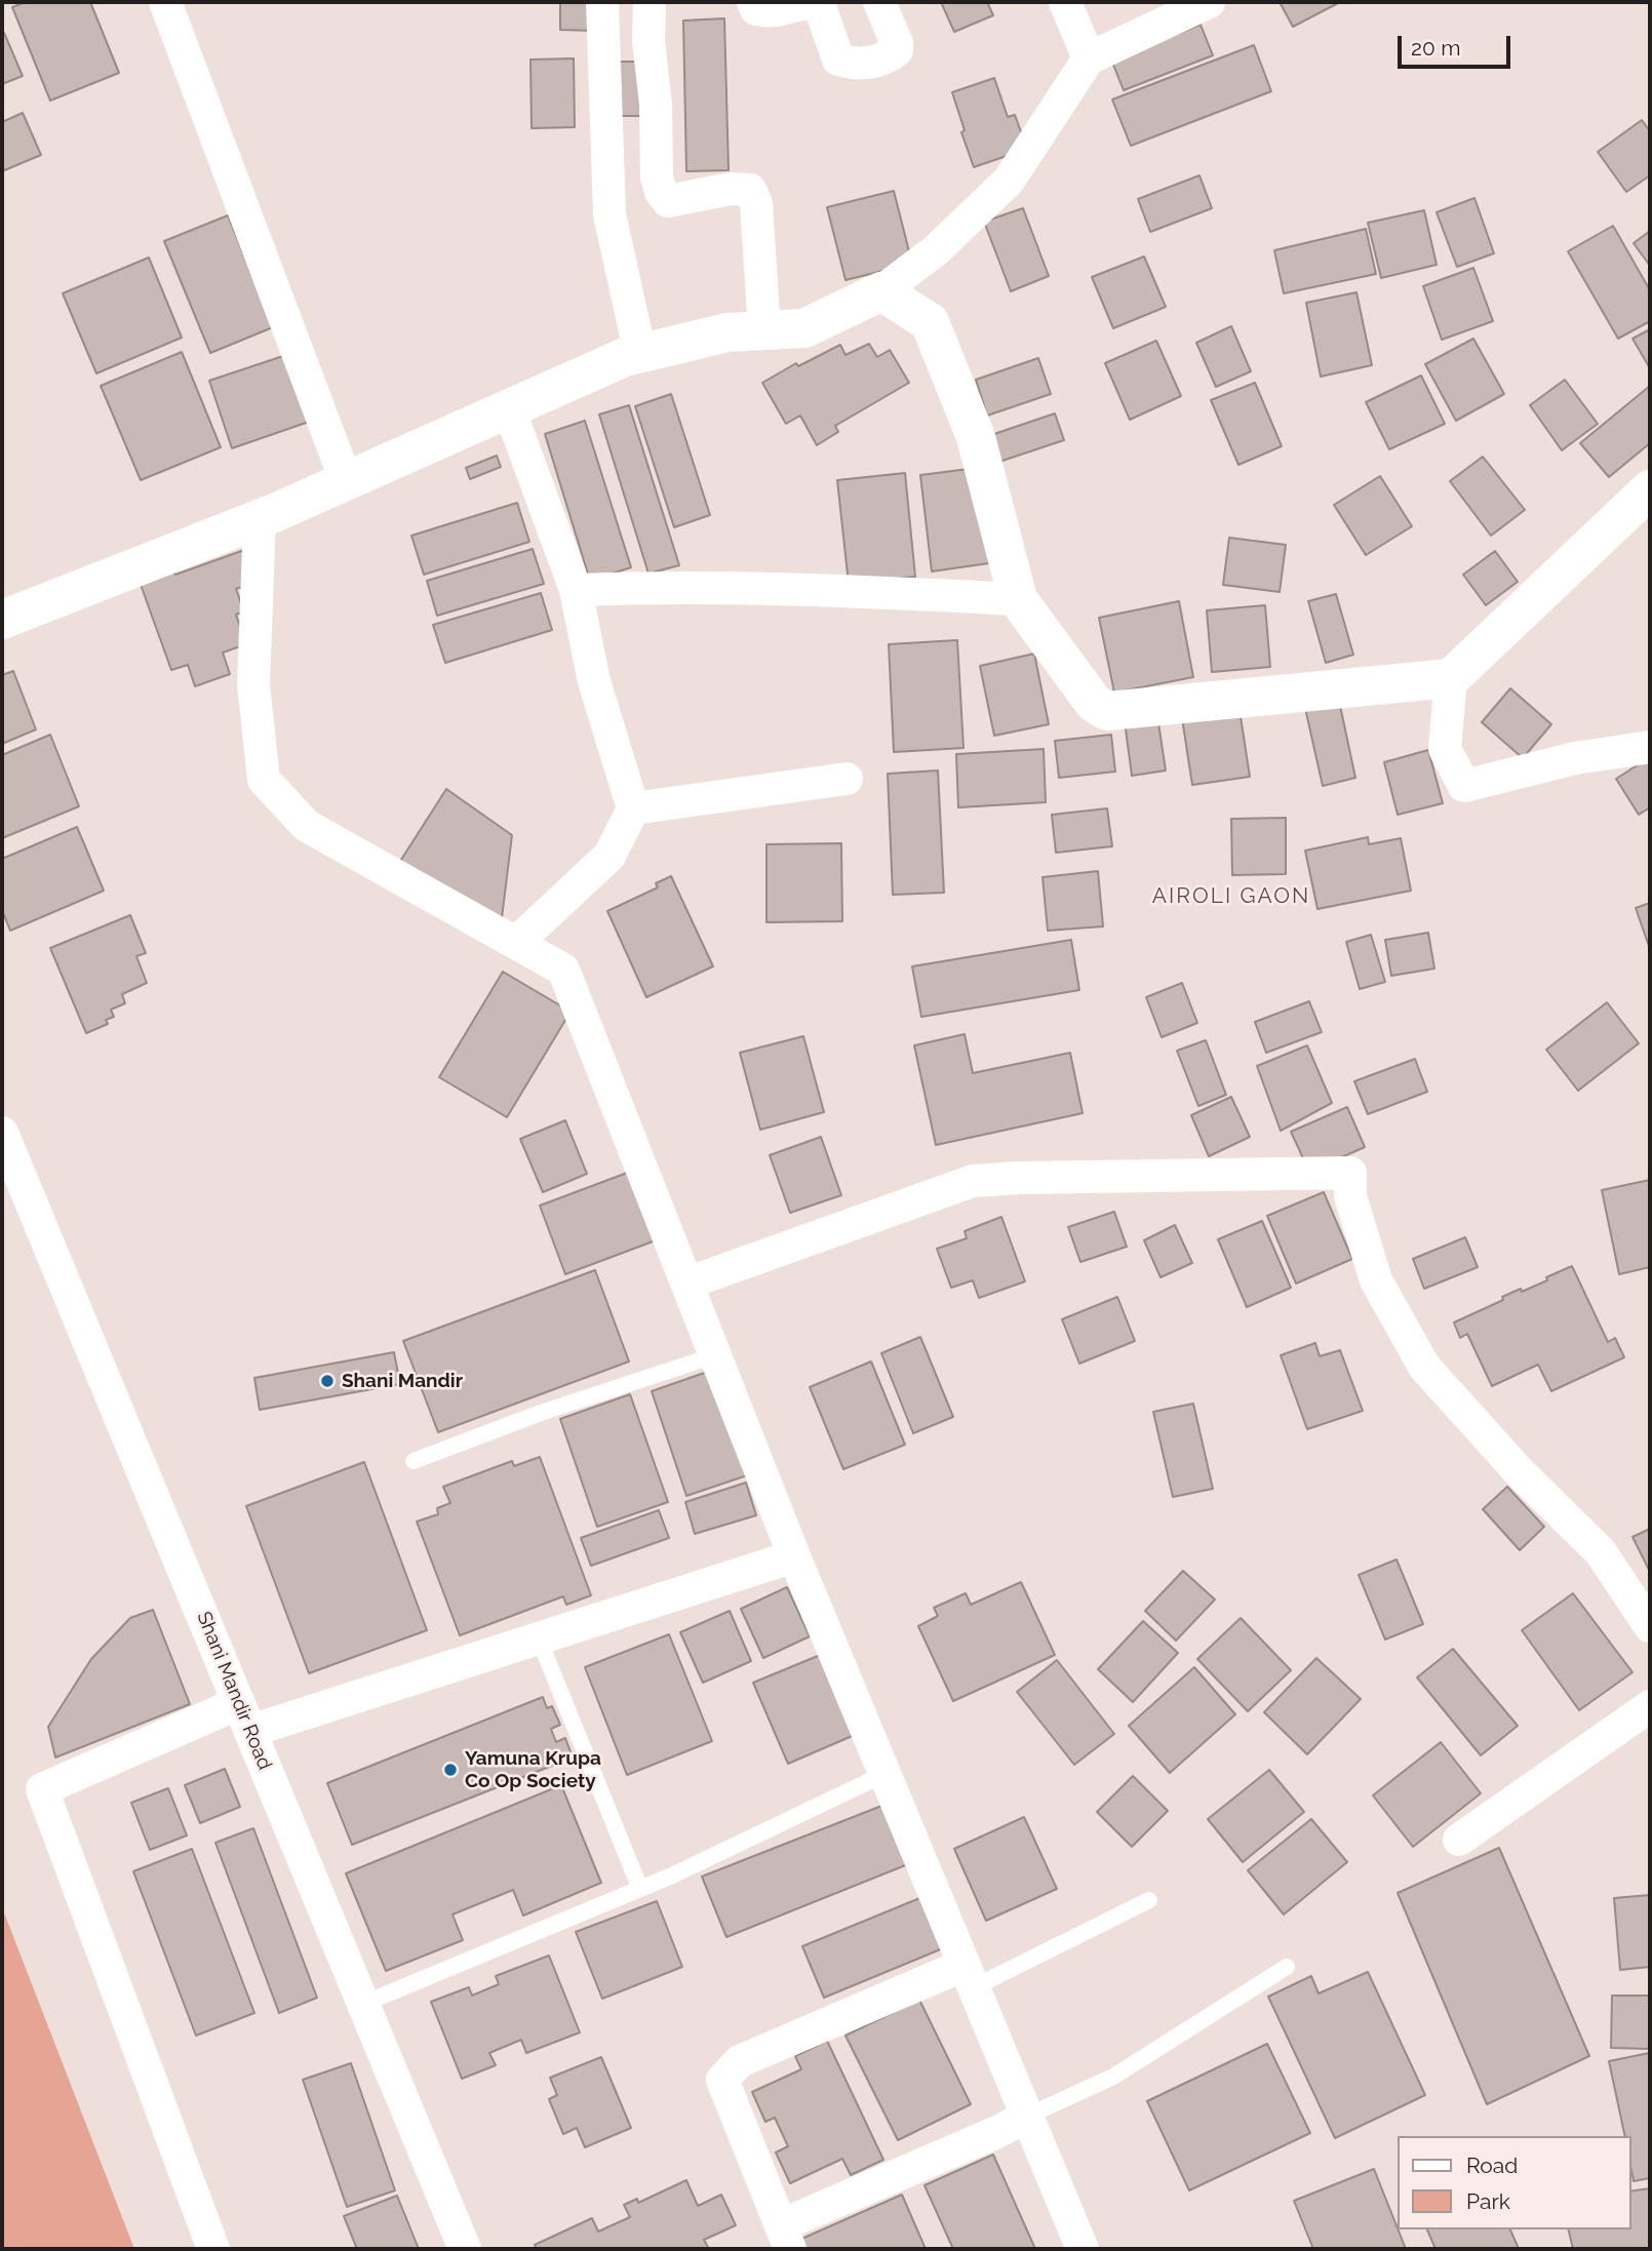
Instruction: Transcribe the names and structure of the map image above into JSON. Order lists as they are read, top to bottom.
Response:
{
  "streets": {
    "street": ["Shani Mandir Road"]
  },
  "districts": ["AIROLI GAON"],
  "places": ["Shani Mandir", "Yamuna Krupa Co Op Society"],
  "legend": ["Road", "Park"],
  "scale_bar": "20 m"
}
